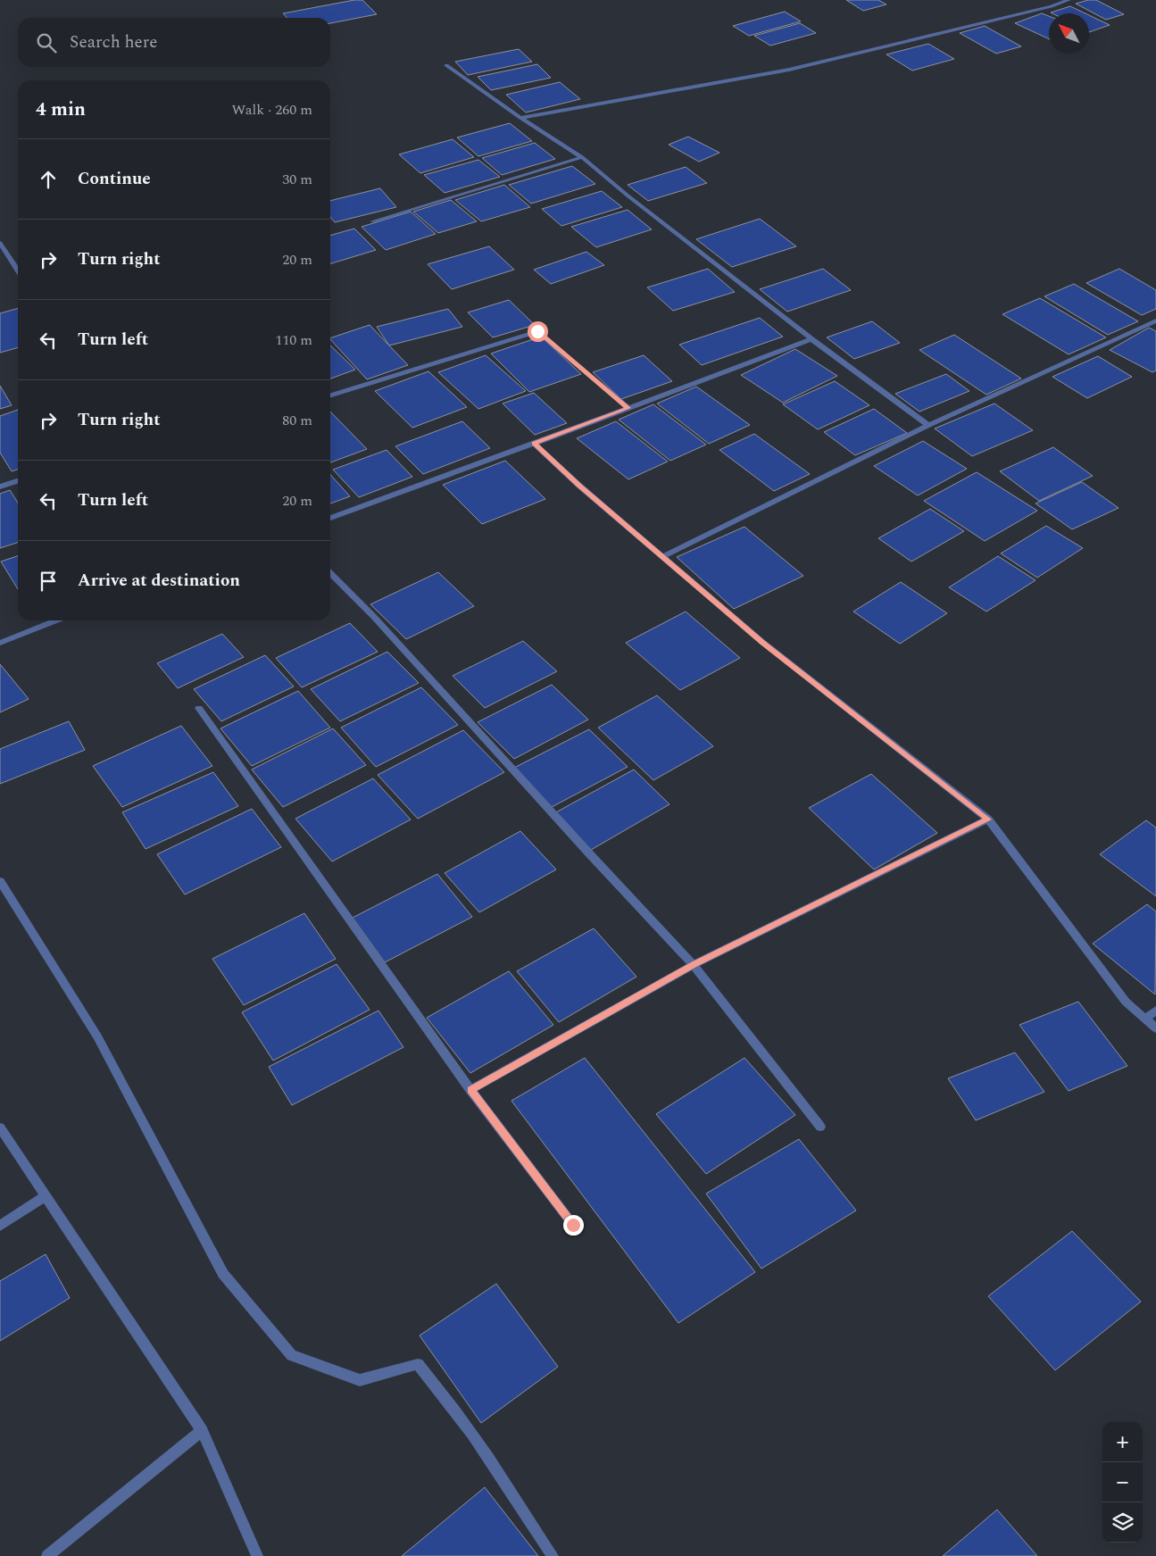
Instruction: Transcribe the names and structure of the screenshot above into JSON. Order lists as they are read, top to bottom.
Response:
{
  "north": "top left",
  "page": {
    "search": "Search here",
    "heading": ["4 min", "Walk · 260 m"],
    "list": [
      ["Continue", "30 m"],
      ["Turn right", "20 m"],
      ["Turn left", "110 m"],
      ["Turn right", "80 m"],
      ["Turn left", "20 m"],
      "Arrive at destination"
    ],
    "map_buttons": ["+", "−"]
  }
}
